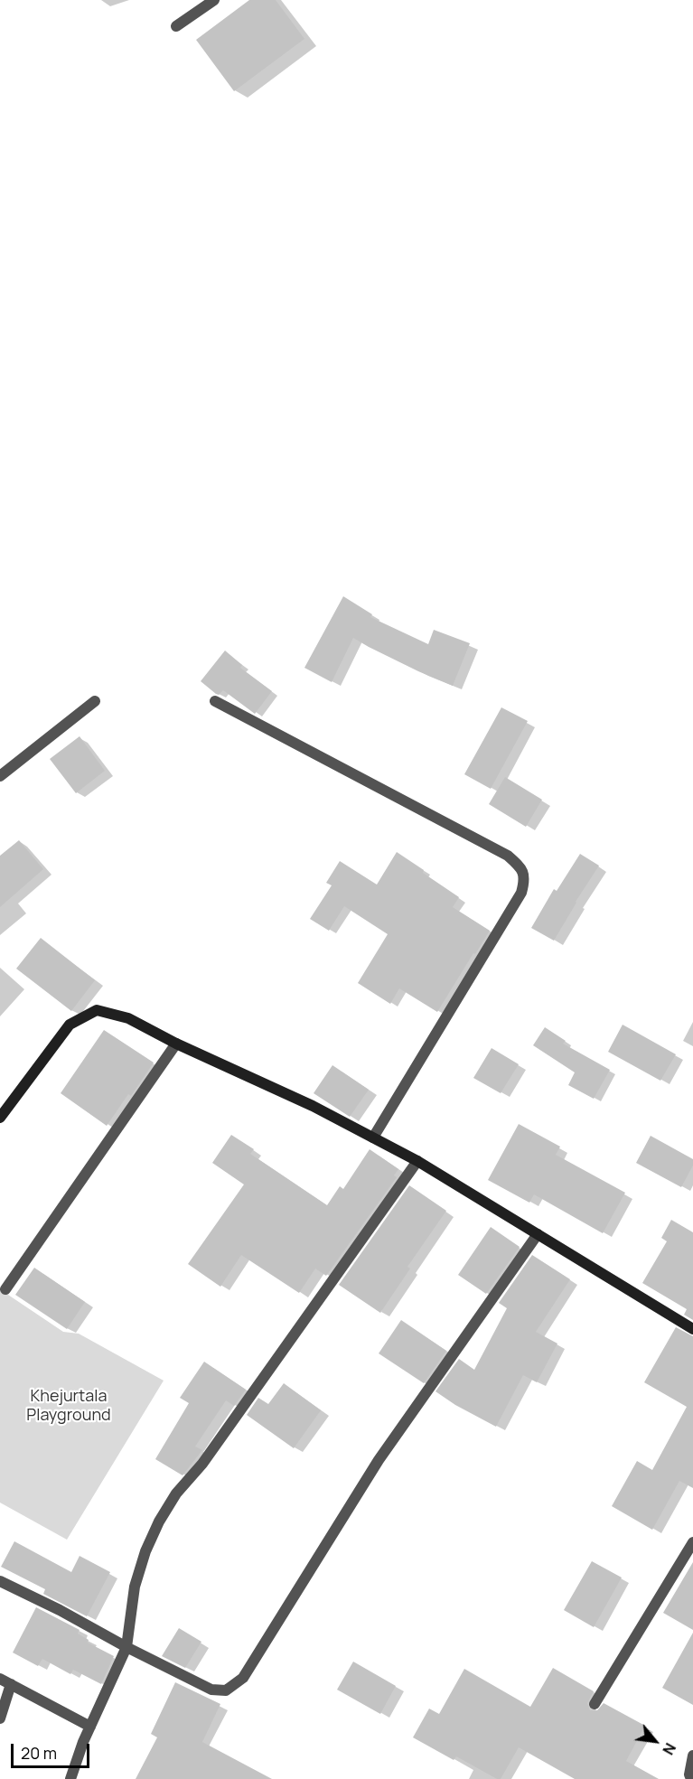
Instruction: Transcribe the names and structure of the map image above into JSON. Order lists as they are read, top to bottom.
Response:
{
  "parks": ["Khejurtala Playground"],
  "scale_bar": "20 m",
  "north": "bottom right"
}
